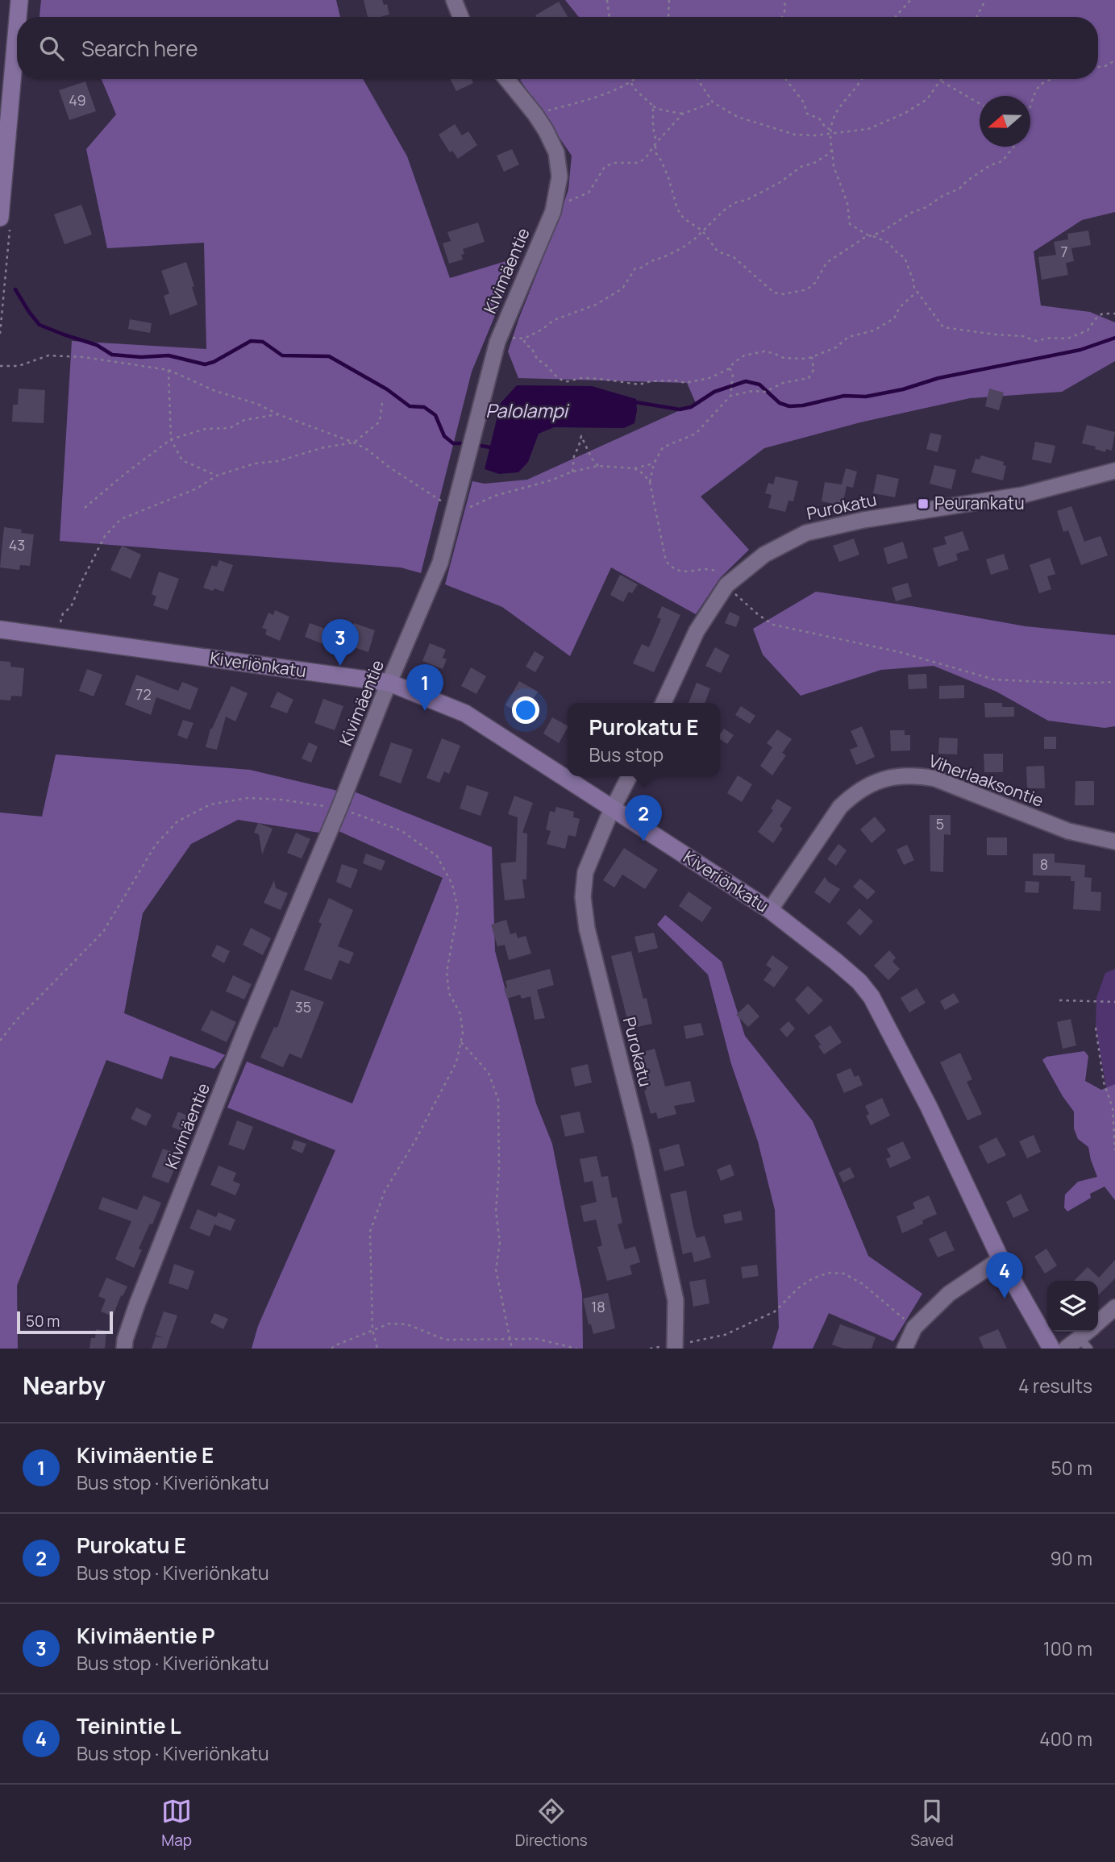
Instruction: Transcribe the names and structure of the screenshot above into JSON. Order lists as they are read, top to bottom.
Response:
{
  "streets": {
    "street": [
      "Kivimäentie",
      "Purokatu",
      "Kiveriönkatu",
      "Viherlaaksontie"
    ]
  },
  "crossings": [
    ["Kivimäentie", "Kiveriönkatu"],
    ["Purokatu", "Kiveriönkatu"],
    ["Kiveriönkatu", "Viherlaaksontie"]
  ],
  "water": ["Palolampi"],
  "places": {
    "transit": ["Peurankatu"]
  },
  "house_numbers": [
    "49",
    "7",
    "43",
    "72",
    "5",
    "8",
    "35",
    "18"
  ],
  "scale_bar": "50 m",
  "north": "left",
  "page": {
    "search": "Search here",
    "pins": [
      "3",
      "1",
      "2",
      "4"
    ],
    "popup": ["Purokatu E", "Bus stop"],
    "scale": "50 m",
    "heading": ["Nearby", "4 results"],
    "list": [
      {
        "mark": "1",
        "name": "Kivimäentie E",
        "note": "Bus stop · Kiveriönkatu",
        "value": "50 m"
      },
      {
        "mark": "2",
        "name": "Purokatu E",
        "note": "Bus stop · Kiveriönkatu",
        "value": "90 m"
      },
      {
        "mark": "3",
        "name": "Kivimäentie P",
        "note": "Bus stop · Kiveriönkatu",
        "value": "100 m"
      },
      {
        "mark": "4",
        "name": "Teinintie L",
        "note": "Bus stop · Kiveriönkatu",
        "value": "400 m"
      }
    ],
    "nav": ["Map", "Directions", "Saved"]
  }
}
